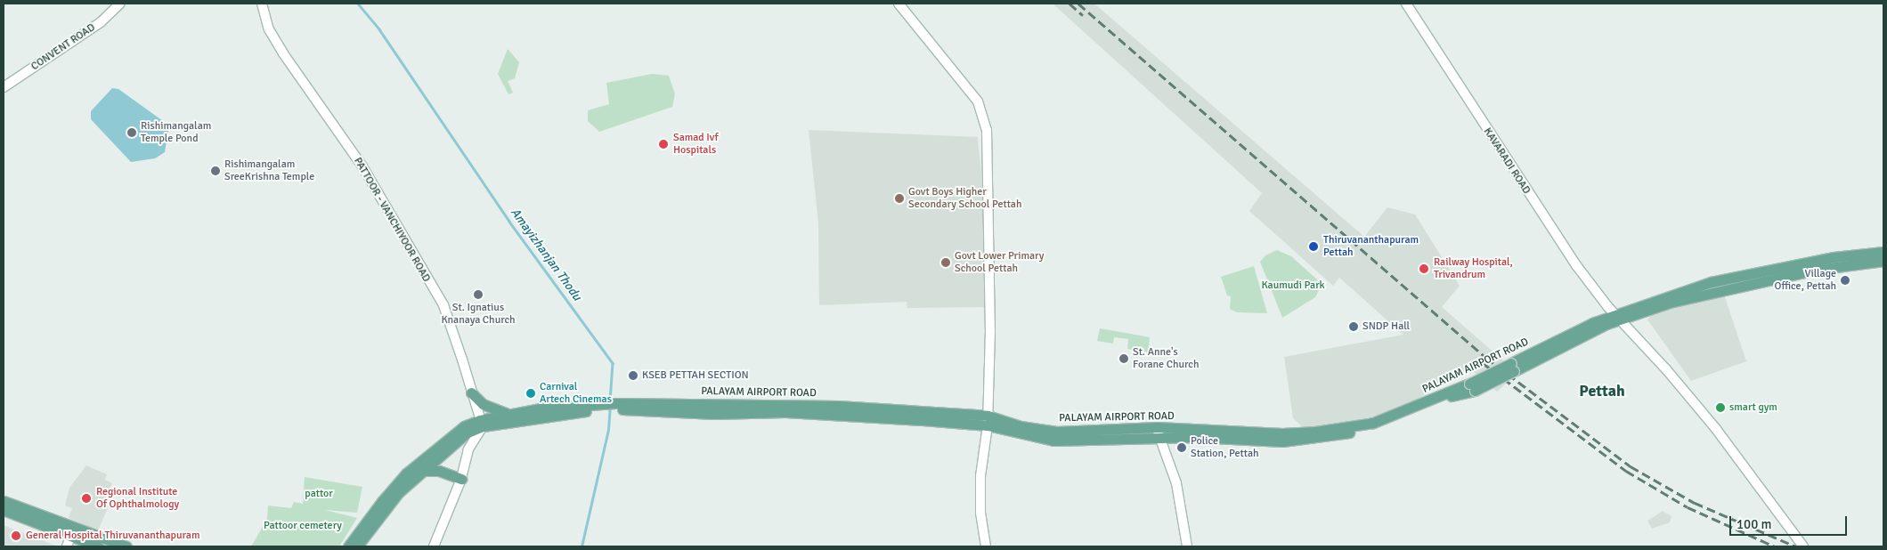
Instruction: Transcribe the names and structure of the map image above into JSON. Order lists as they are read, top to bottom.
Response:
{
  "streets": {
    "main road": [
      "CONVENT ROAD",
      "KAVARADI ROAD",
      "PATTOOR - VANCHIYOOR ROAD",
      "PALAYAM AIRPORT ROAD"
    ]
  },
  "crossings": [
    ["KAVARADI ROAD", "PALAYAM AIRPORT ROAD"],
    ["PATTOOR - VANCHIYOOR ROAD", "PALAYAM AIRPORT ROAD"]
  ],
  "districts": ["Pettah"],
  "water": ["Amayizhanjan Thodu"],
  "parks": ["Kaumudi Park", "pattor", "Pattoor cemetery"],
  "places": [
    "Rishimangalam Temple Pond",
    "Samad Ivf Hospitals",
    "Rishimangalam SreeKrishna Temple",
    "Govt Boys Higher Secondary School Pettah",
    "Thiruvananthapuram Pettah",
    "Govt Lower Primary School Pettah",
    "Railway Hospital, Trivandrum",
    "Village Office, Pettah",
    "St. Ignatius Knanaya Church",
    "SNDP Hall",
    "St. Anne's Forane Church",
    "KSEB PETTAH SECTION",
    "Carnival Artech Cinemas",
    "smart gym",
    "Police Station, Pettah",
    "Regional Institute Of Ophthalmology",
    "General Hospital Thiruvananthapuram"
  ],
  "scale_bar": "100 m"
}
